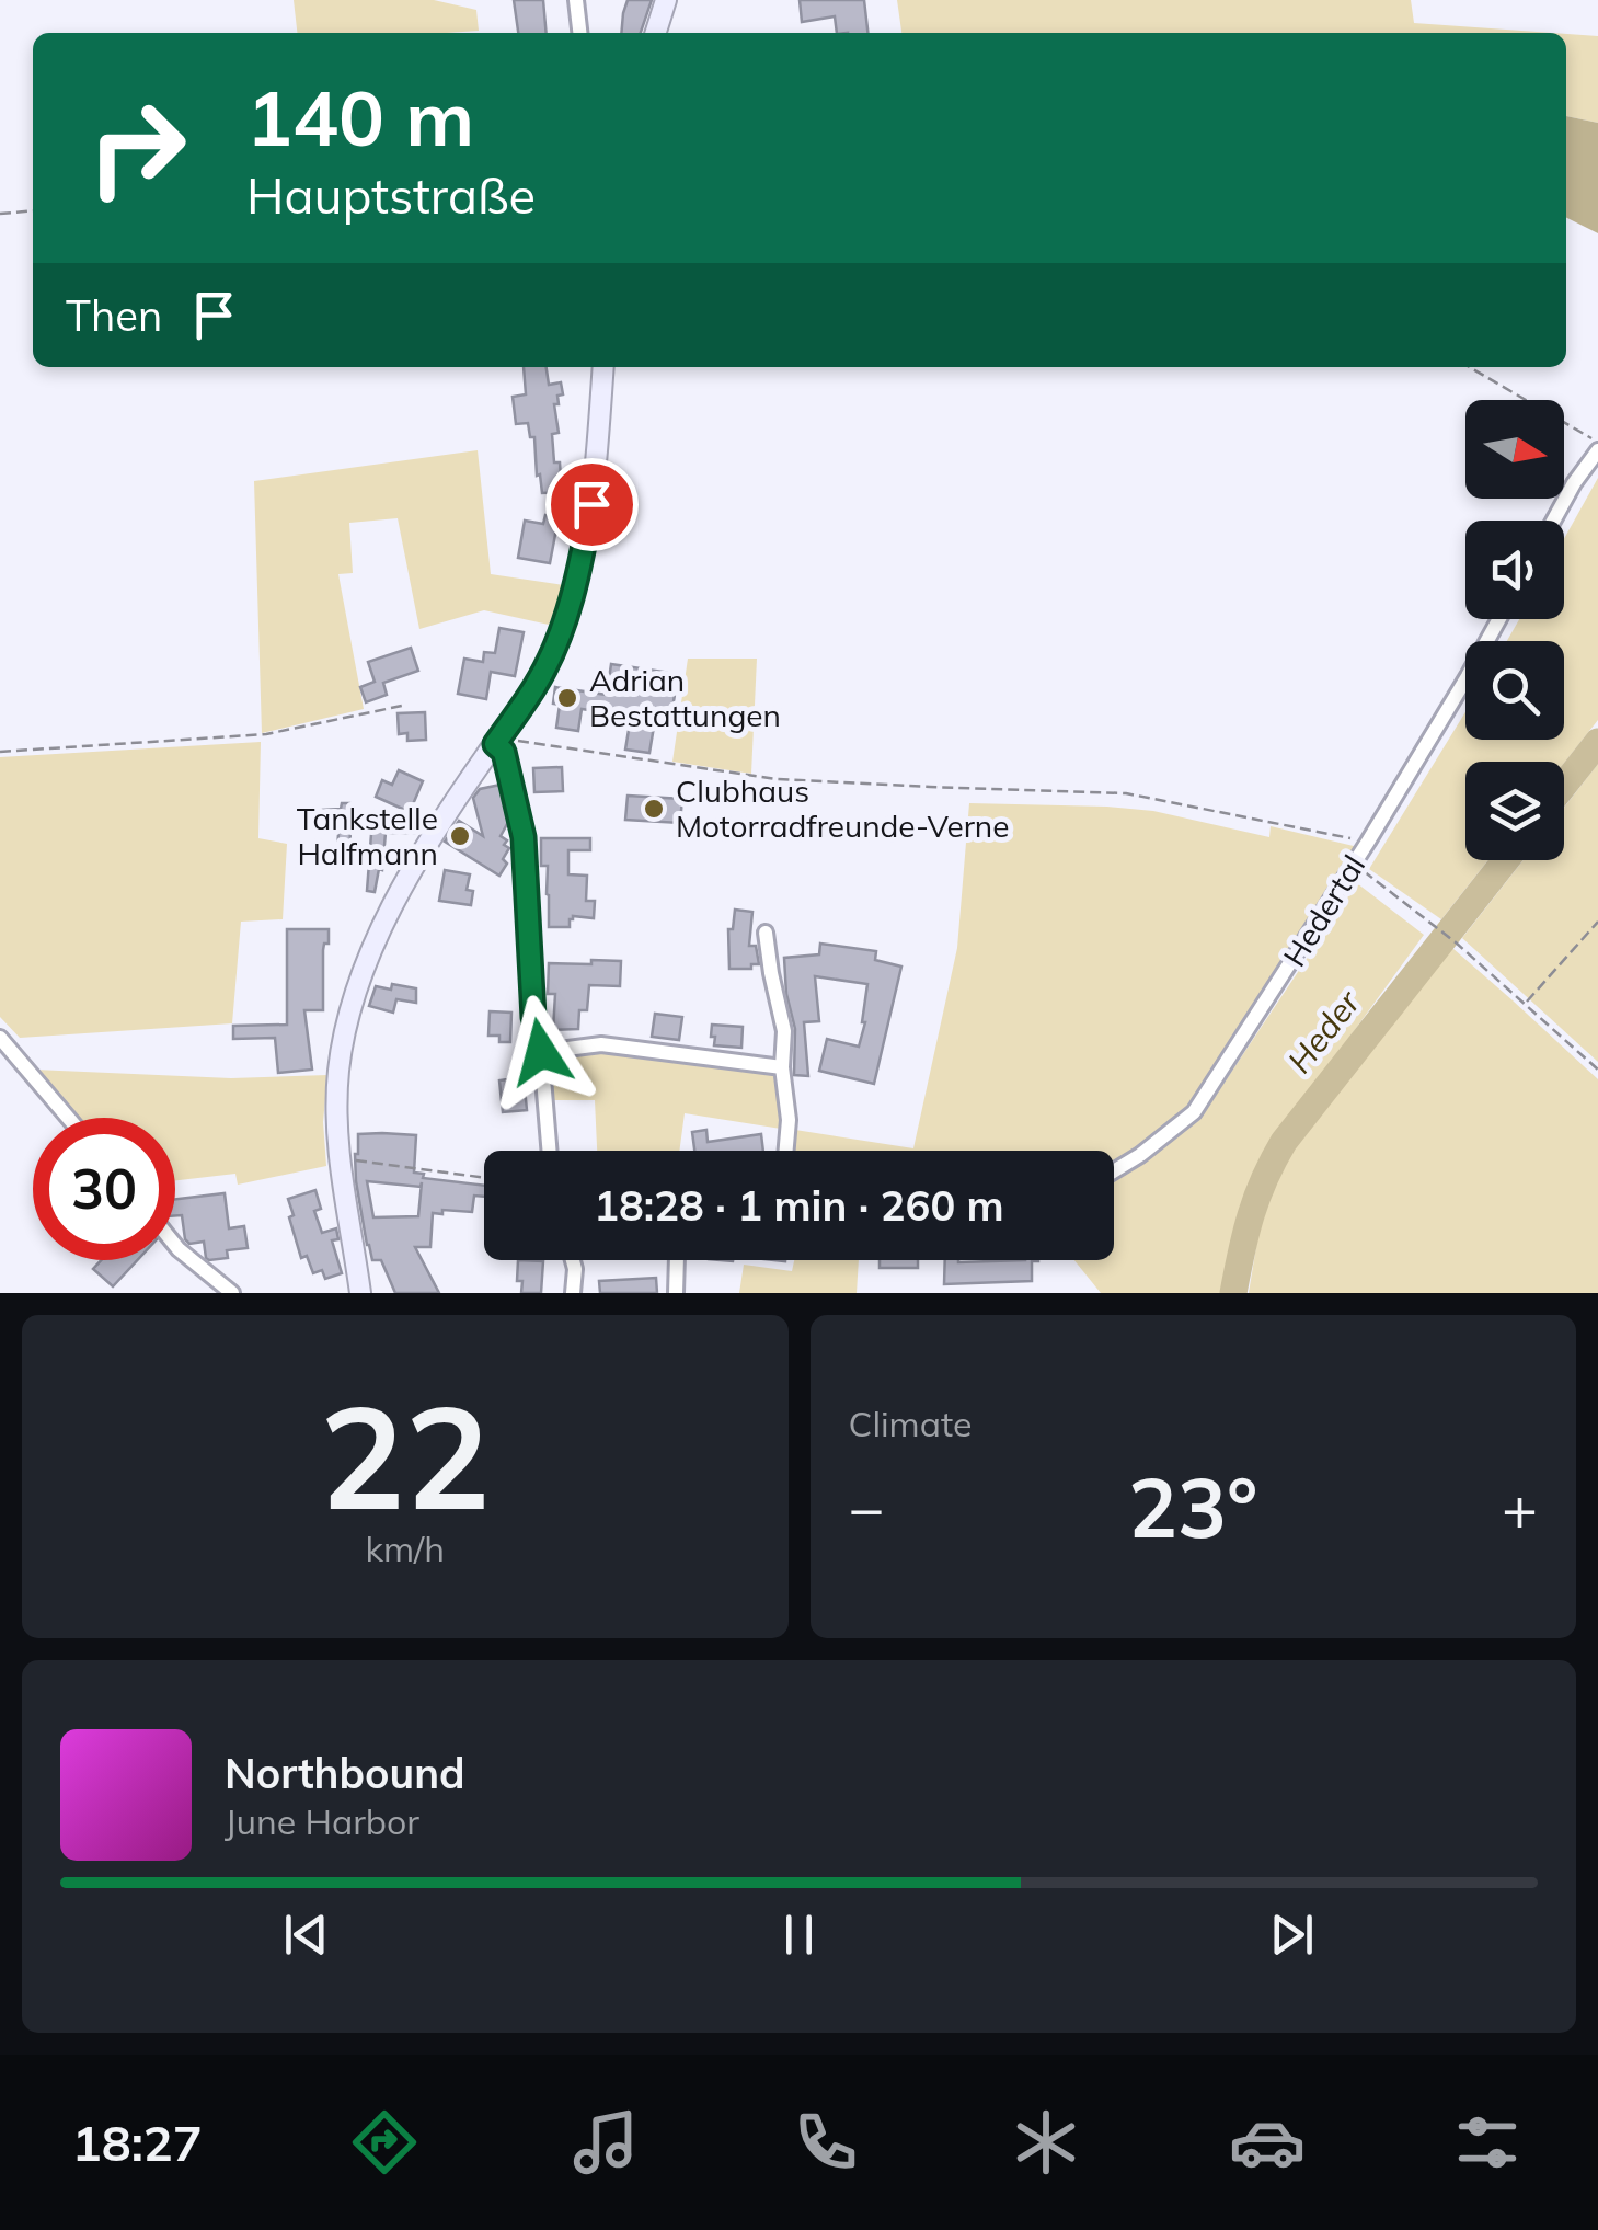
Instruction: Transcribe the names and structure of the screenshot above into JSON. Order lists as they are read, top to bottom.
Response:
{
  "streets": {
    "street": ["Hedertal"]
  },
  "water": ["Heder"],
  "places": ["Adrian Bestattungen", "Clubhaus Motorradfreunde-Verne", "Tankstelle Halfmann"],
  "north": "right",
  "page": {
    "turn": ["140 m", "Hauptstraße"],
    "then": "Then",
    "limit": "30",
    "trip": "18:28 · 1 min · 260 m",
    "tile": [
      ["22", "km/h"],
      "Climate"
    ],
    "heat": ["−", "23°", "+"],
    "song": ["Northbound", "June Harbor"],
    "tabs": "18:27"
  }
}
